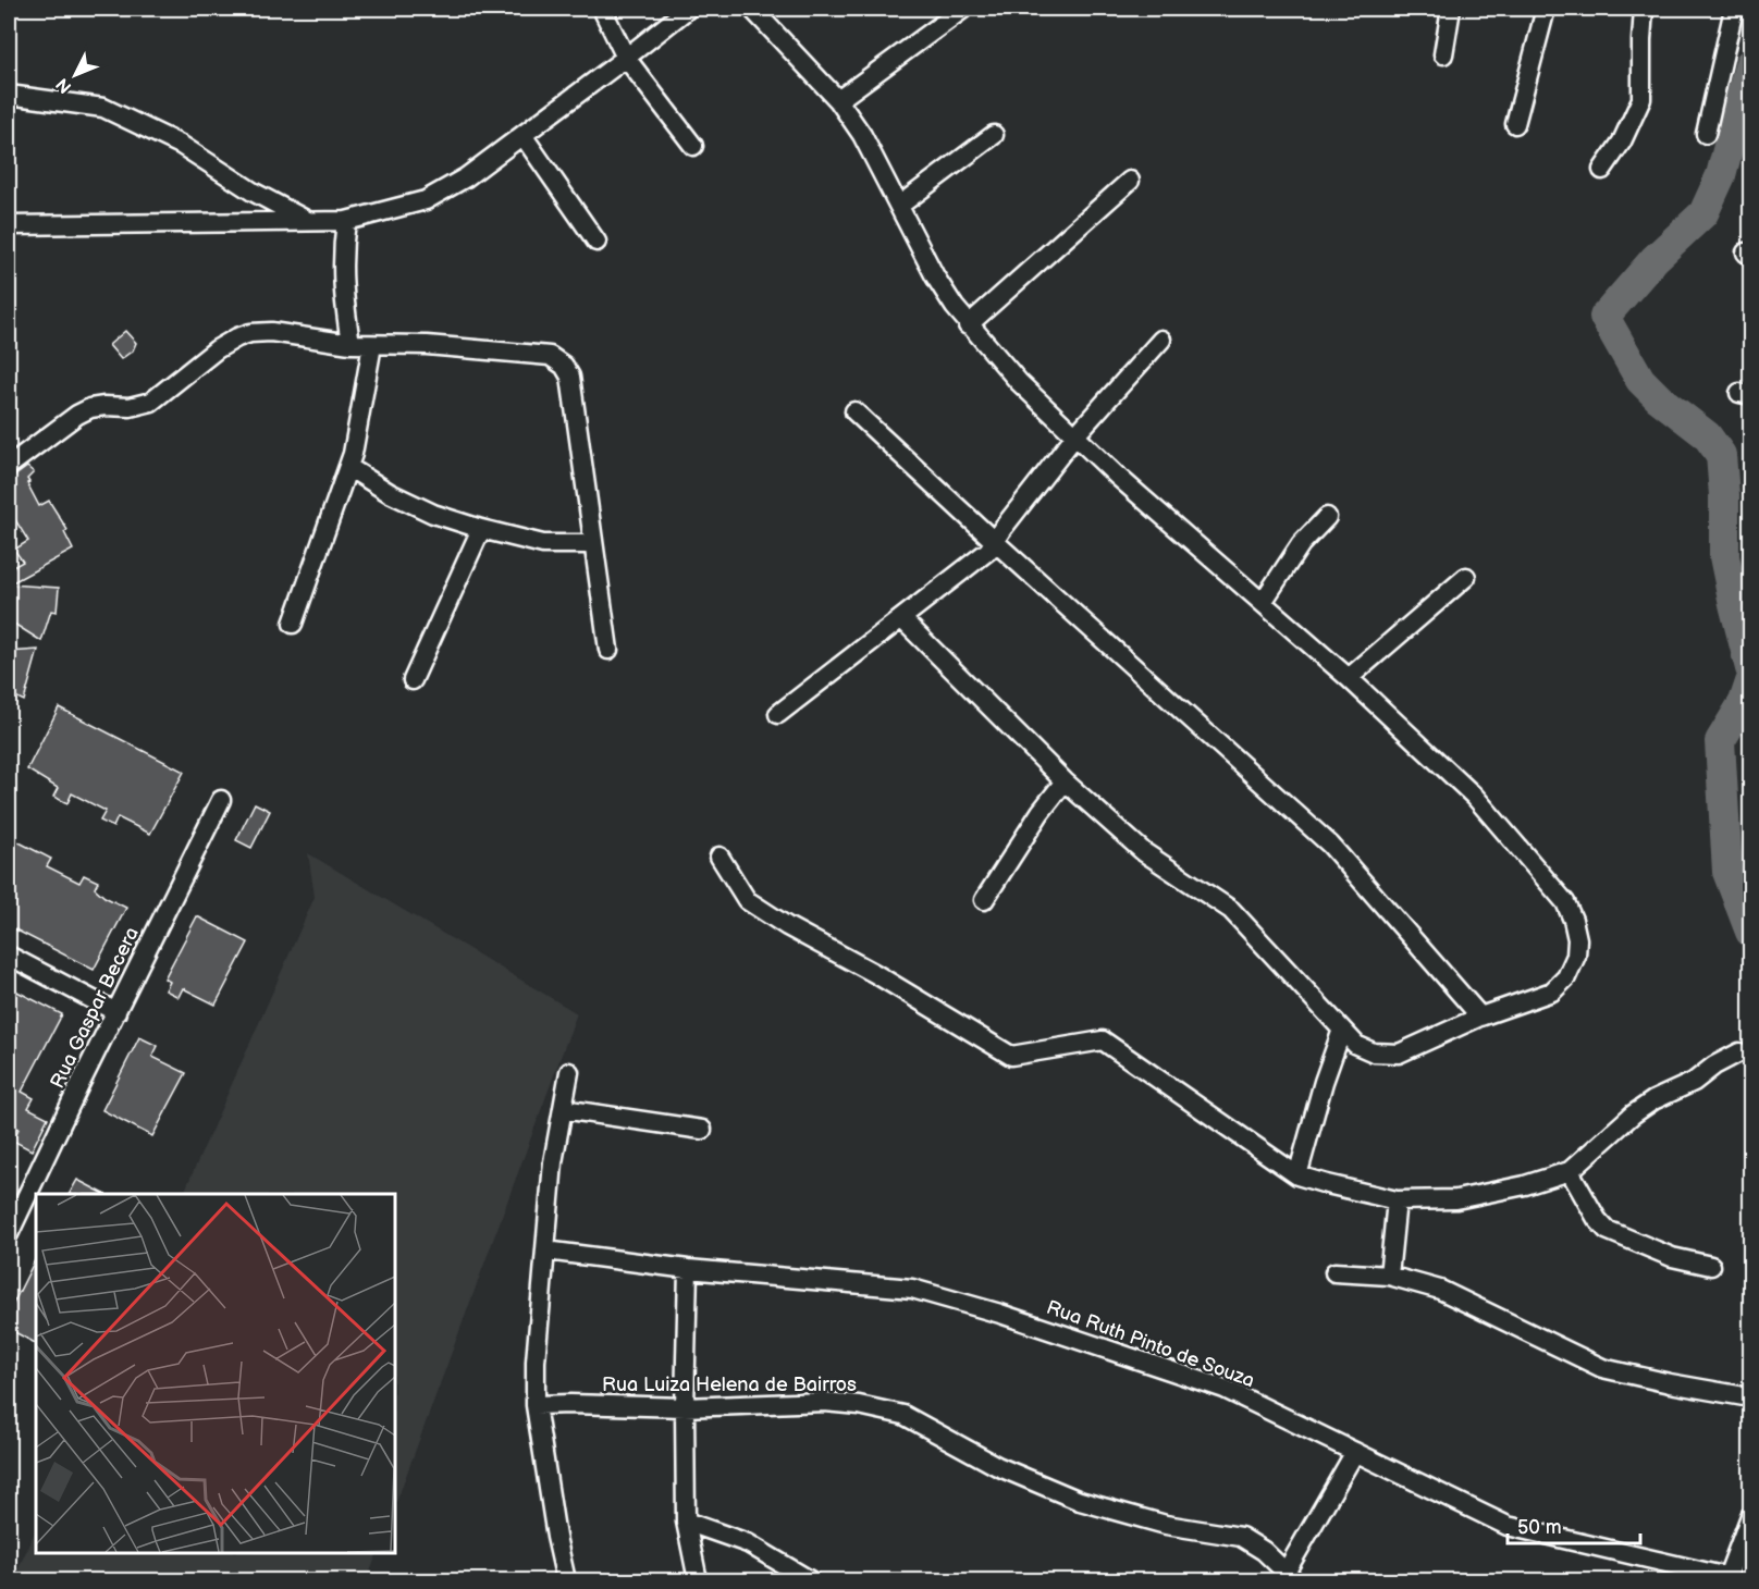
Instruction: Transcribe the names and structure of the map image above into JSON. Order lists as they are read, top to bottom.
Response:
{
  "streets": {
    "street": ["Rua Gaspar Becera", "Rua Ruth Pinto de Souza", "Rua Luiza Helena de Bairros"]
  },
  "scale_bar": "50 m",
  "north": "bottom left"
}
